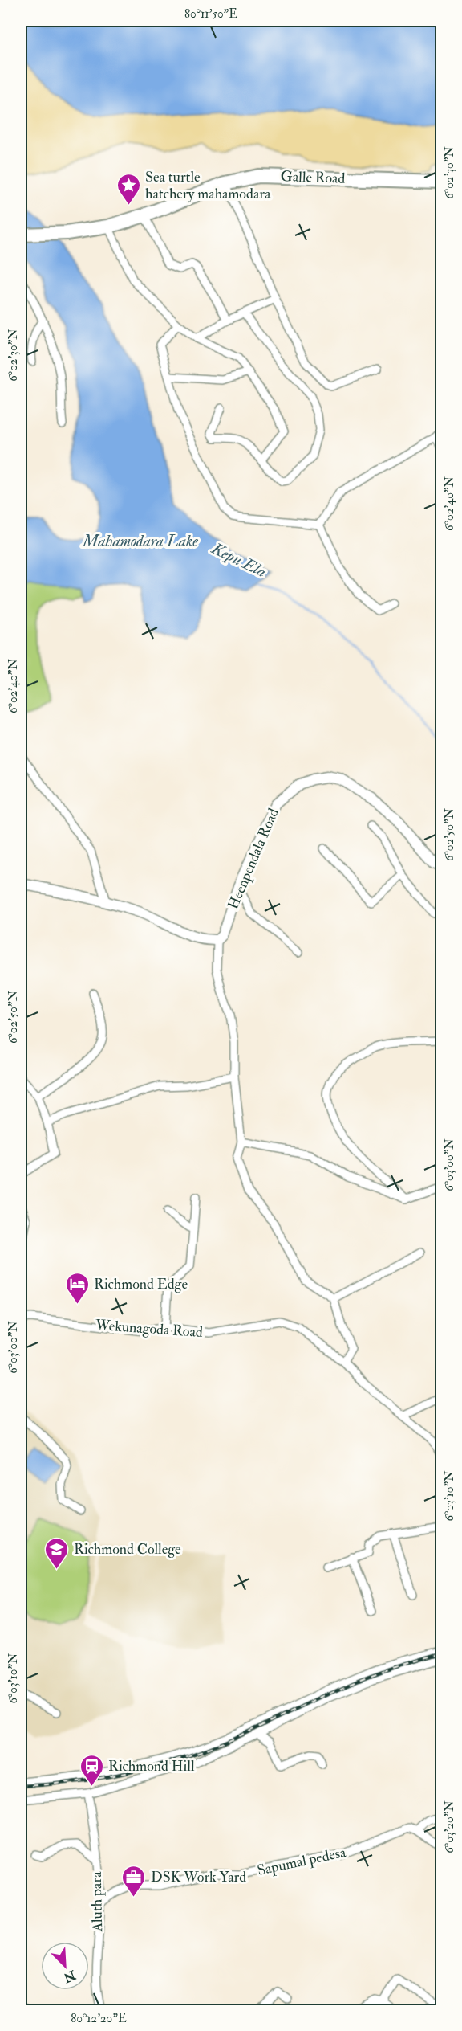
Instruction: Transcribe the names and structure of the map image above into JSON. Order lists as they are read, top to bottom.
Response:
{
  "streets": {
    "highway": ["Galle Road"],
    "street": [
      "Heenpendala Road",
      "Wekunagoda Road",
      "Sapumal pedesa",
      "Aluth para"
    ]
  },
  "crossings": [
    ["Sapumal pedesa", "Aluth para"]
  ],
  "water": ["Mahamodara Lake", "Kepu Ela"],
  "places": {
    "place": ["Sea turtle hatchery mahamodara"],
    "hotel": ["Richmond Edge"],
    "school or university": ["Richmond College"],
    "station": ["Richmond Hill"],
    "office": ["DSK Work Yard"]
  },
  "north": "bottom right",
  "coordinates": [
    "80°11'50\"E",
    "6°02'30\"N",
    "6°02'40\"N",
    "6°02'50\"N",
    "6°03'00\"N",
    "6°03'10\"N",
    "6°03'20\"N",
    "80°12'20\"E"
  ]
}
